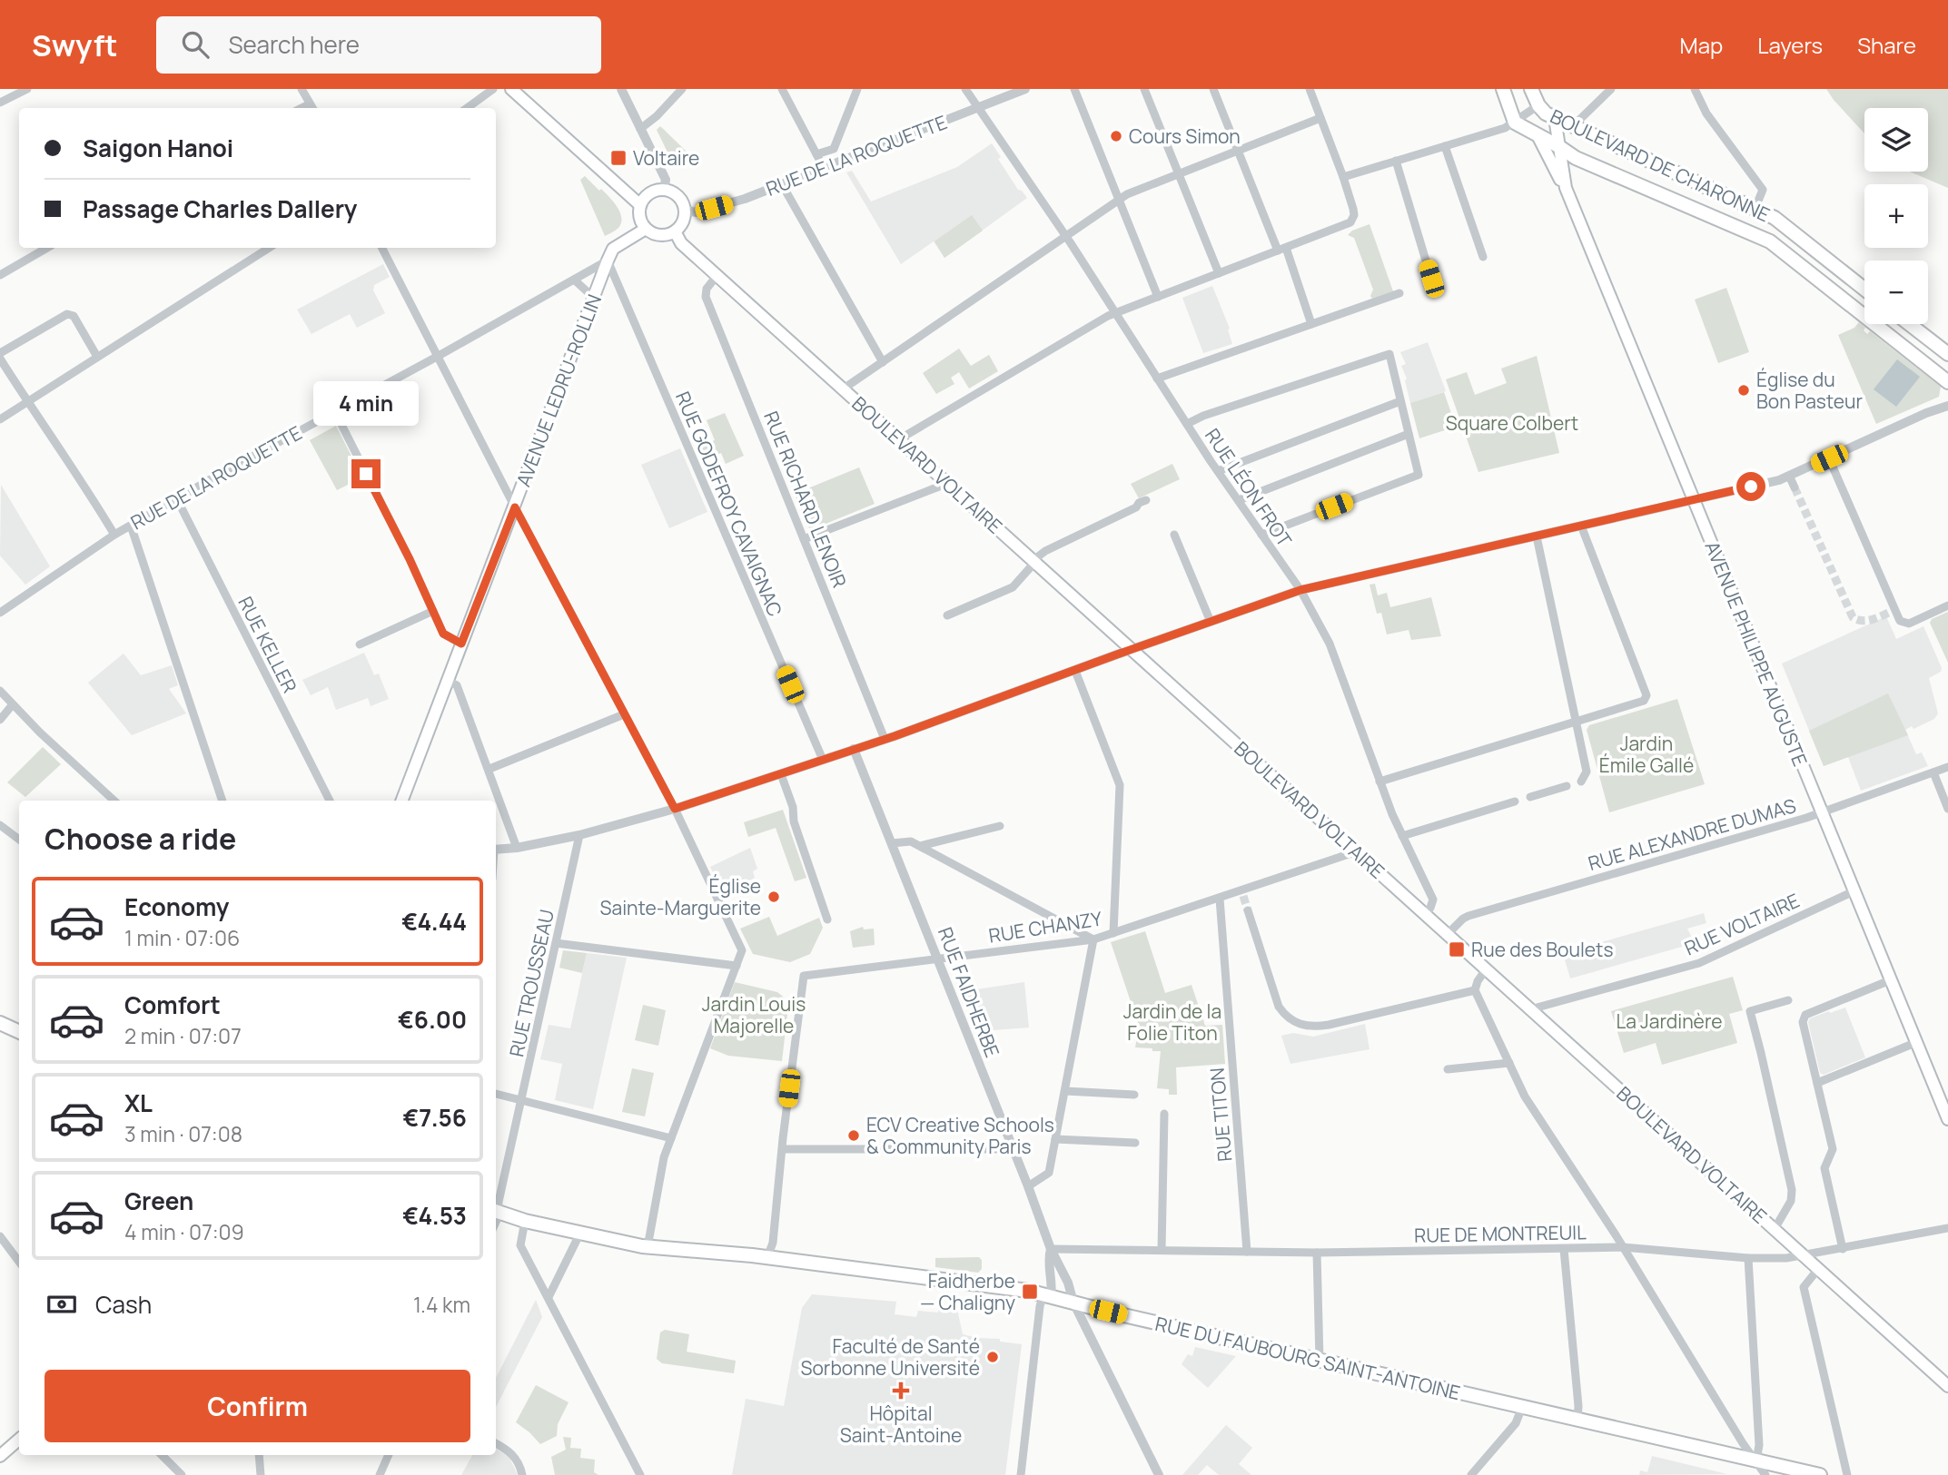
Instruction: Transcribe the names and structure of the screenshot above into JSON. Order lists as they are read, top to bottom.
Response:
{
  "streets": {
    "main road": [
      "RUE DE LA ROQUETTE",
      "BOULEVARD DE CHARONNE",
      "AVENUE LEDRU-ROLLIN",
      "BOULEVARD VOLTAIRE",
      "AVENUE PHILIPPE AUGUSTE",
      "RUE DU FAUBOURG SAINT-ANTOINE"
    ],
    "street": [
      "RUE LÉON FROT",
      "RUE RICHARD LENOIR",
      "RUE GODEFROY CAVAIGNAC",
      "RUE KELLER",
      "RUE ALEXANDRE DUMAS",
      "RUE VOLTAIRE",
      "RUE CHANZY",
      "RUE TROUSSEAU",
      "RUE FAIDHERBE",
      "RUE TITON",
      "RUE DE MONTREUIL"
    ]
  },
  "crossings": [
    ["RUE DE LA ROQUETTE", "AVENUE LEDRU-ROLLIN"],
    ["RUE DE LA ROQUETTE", "BOULEVARD VOLTAIRE"],
    ["RUE DE LA ROQUETTE", "RUE LÉON FROT"],
    ["RUE DE LA ROQUETTE", "RUE GODEFROY CAVAIGNAC"],
    ["RUE DE LA ROQUETTE", "RUE KELLER"],
    ["BOULEVARD DE CHARONNE", "AVENUE PHILIPPE AUGUSTE"],
    ["AVENUE LEDRU-ROLLIN", "RUE GODEFROY CAVAIGNAC"],
    ["BOULEVARD VOLTAIRE", "RUE LÉON FROT"],
    ["BOULEVARD VOLTAIRE", "RUE RICHARD LENOIR"],
    ["BOULEVARD VOLTAIRE", "RUE ALEXANDRE DUMAS"],
    ["BOULEVARD VOLTAIRE", "RUE VOLTAIRE"],
    ["BOULEVARD VOLTAIRE", "RUE CHANZY"],
    ["BOULEVARD VOLTAIRE", "RUE DE MONTREUIL"],
    ["AVENUE PHILIPPE AUGUSTE", "RUE ALEXANDRE DUMAS"],
    ["AVENUE PHILIPPE AUGUSTE", "RUE VOLTAIRE"],
    ["RUE CHANZY", "RUE FAIDHERBE"],
    ["RUE CHANZY", "RUE TITON"],
    ["RUE FAIDHERBE", "RUE DE MONTREUIL"],
    ["RUE FAIDHERBE", "RUE DU FAUBOURG SAINT-ANTOINE"],
    ["RUE TITON", "RUE DE MONTREUIL"]
  ],
  "parks": [
    "Square Colbert",
    "Jardin Émile Gallé",
    "Jardin Louis Majorelle",
    "Jardin de la Folie Titon",
    "La Jardinère"
  ],
  "places": {
    "other": [
      "Cours Simon",
      "Église du Bon Pasteur",
      "Église Sainte-Marguerite",
      "ECV Creative Schools & Community Paris",
      "Faculté de Santé Sorbonne Université"
    ],
    "transit": ["Voltaire", "Rue des Boulets", "Faidherbe — Chaligny"],
    "health": ["Hôpital Saint-Antoine"]
  },
  "page": {
    "header": "Swyft",
    "search": "Search here",
    "nav": ["Map", "Layers", "Share"],
    "map_buttons": ["+", "−"],
    "banner": ["Saigon Hanoi", "Passage Charles Dallery"],
    "bubble": "4 min",
    "heading": "Choose a ride",
    "list": [
      {
        "name": "Economy",
        "note": "1 min · 07:06",
        "value": "€4.44"
      },
      {
        "name": "Comfort",
        "note": "2 min · 07:07",
        "value": "€6.00"
      },
      {
        "name": "XL",
        "note": "3 min · 07:08",
        "value": "€7.56"
      },
      {
        "name": "Green",
        "note": "4 min · 07:09",
        "value": "€4.53"
      }
    ],
    "pay": ["Cash", "1.4 km"],
    "buttons": "Confirm"
  }
}
